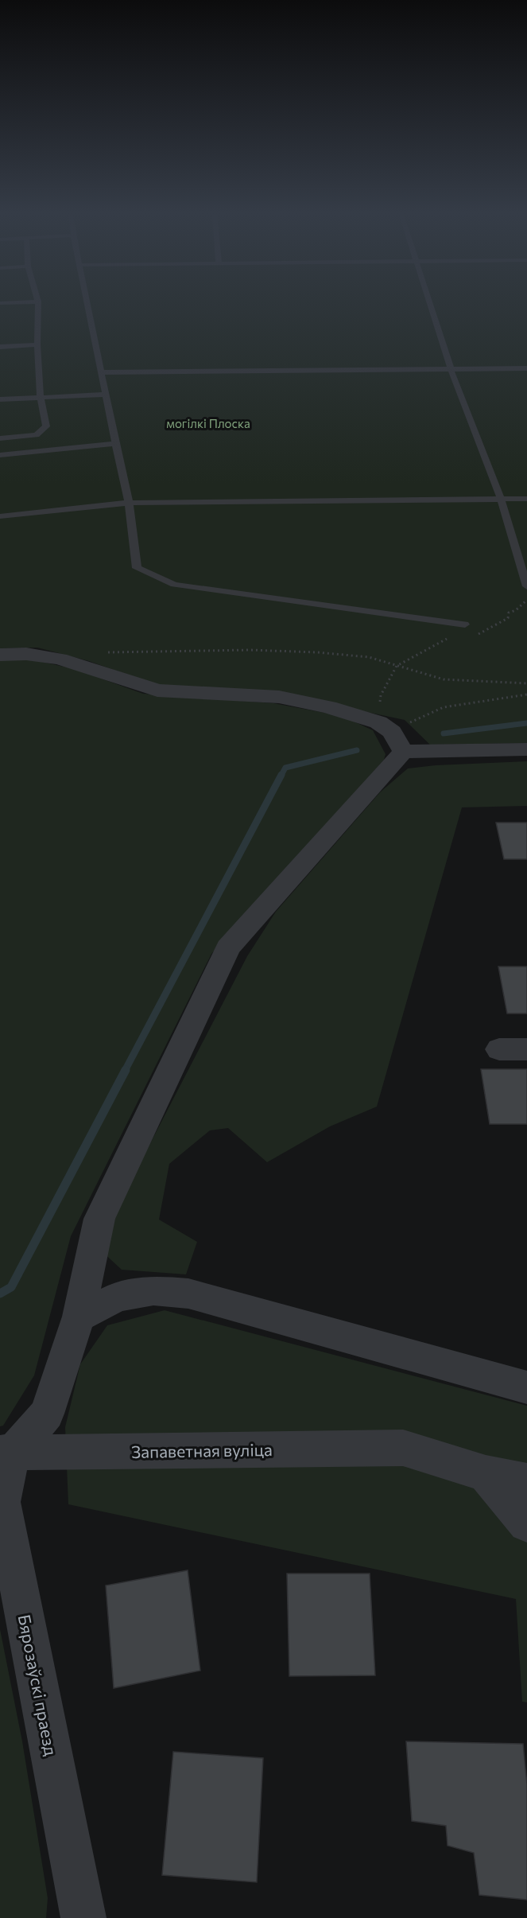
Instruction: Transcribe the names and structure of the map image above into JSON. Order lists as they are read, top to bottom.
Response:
{
  "streets": {
    "street": ["Запаветная вуліца", "Бярозаўскі праезд"]
  },
  "crossings": [
    ["Запаветная вуліца", "Бярозаўскі праезд"]
  ],
  "parks": ["могілкі Плоска"]
}
